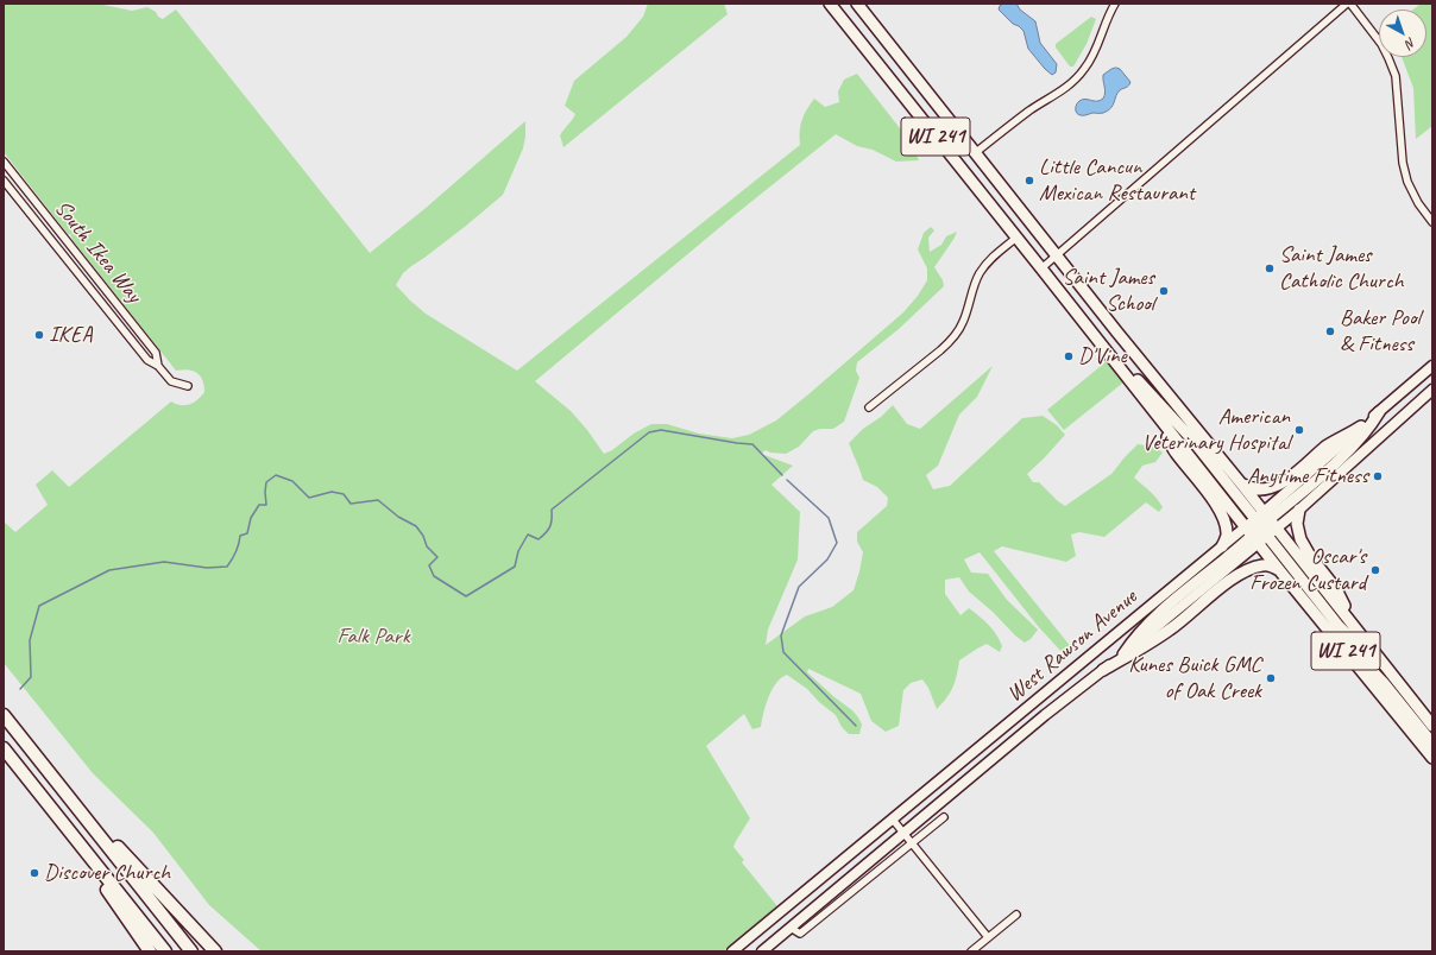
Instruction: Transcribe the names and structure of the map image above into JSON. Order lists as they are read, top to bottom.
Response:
{
  "streets": {
    "main road": ["WI 241", "West Rawson Avenue"],
    "street": ["South Ikea Way"]
  },
  "crossings": [
    ["WI 241", "West Rawson Avenue"]
  ],
  "parks": ["Falk Park"],
  "places": [
    "Little Cancun Mexican Restaurant",
    "Saint James Catholic Church",
    "Saint James School",
    "Baker Pool & Fitness",
    "IKEA",
    "D'Vine",
    "American Veterinary Hospital",
    "Anytime Fitness",
    "Oscar's Frozen Custard",
    "Kunes Buick GMC of Oak Creek",
    "Discover Church"
  ],
  "north": "bottom right"
}
